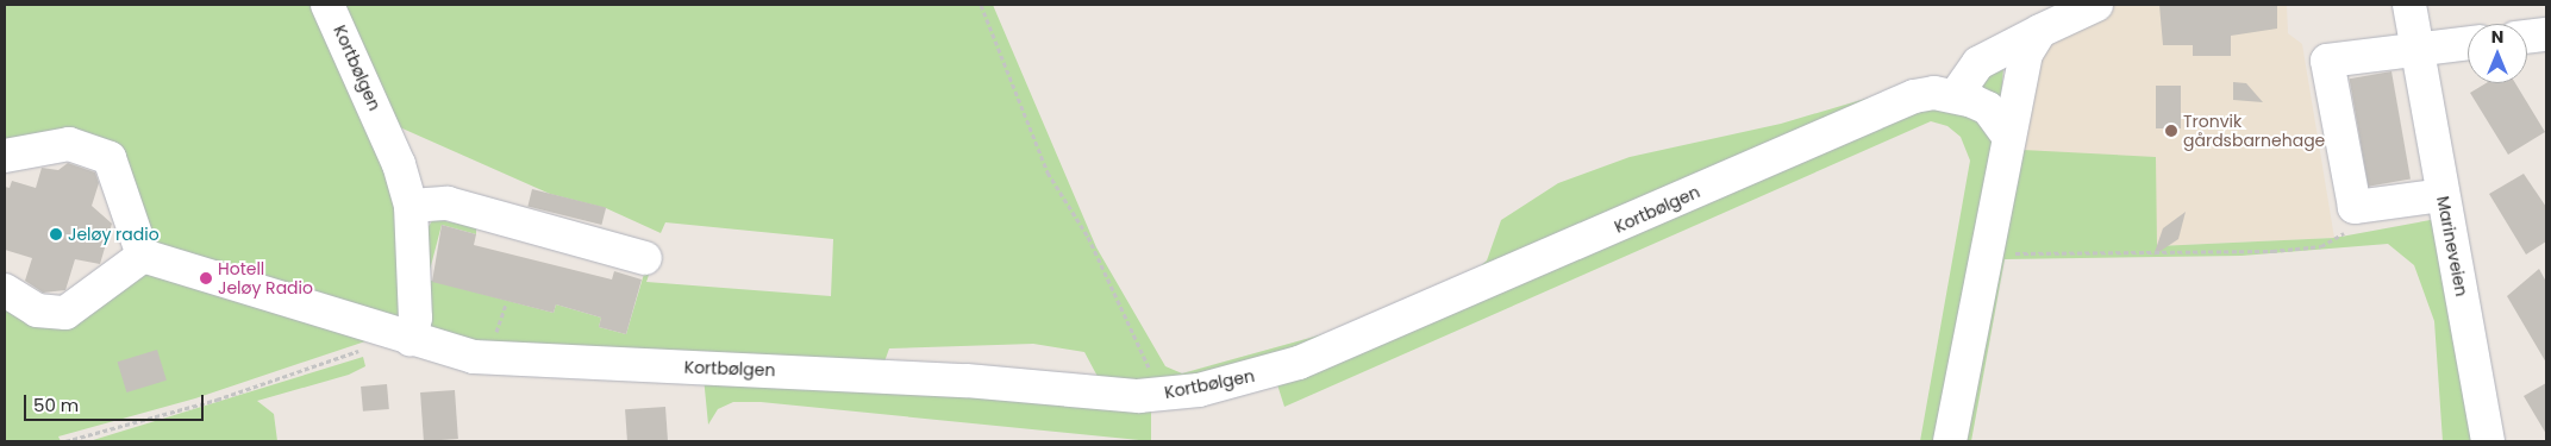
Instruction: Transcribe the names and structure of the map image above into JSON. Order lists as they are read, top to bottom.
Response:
{
  "streets": {
    "street": ["Kortbølgen", "Marineveien"]
  },
  "places": ["Tronvik gårdsbarnehage", "Jeløy radio", "Hotell Jeløy Radio"],
  "scale_bar": "50 m",
  "north": "top"
}
